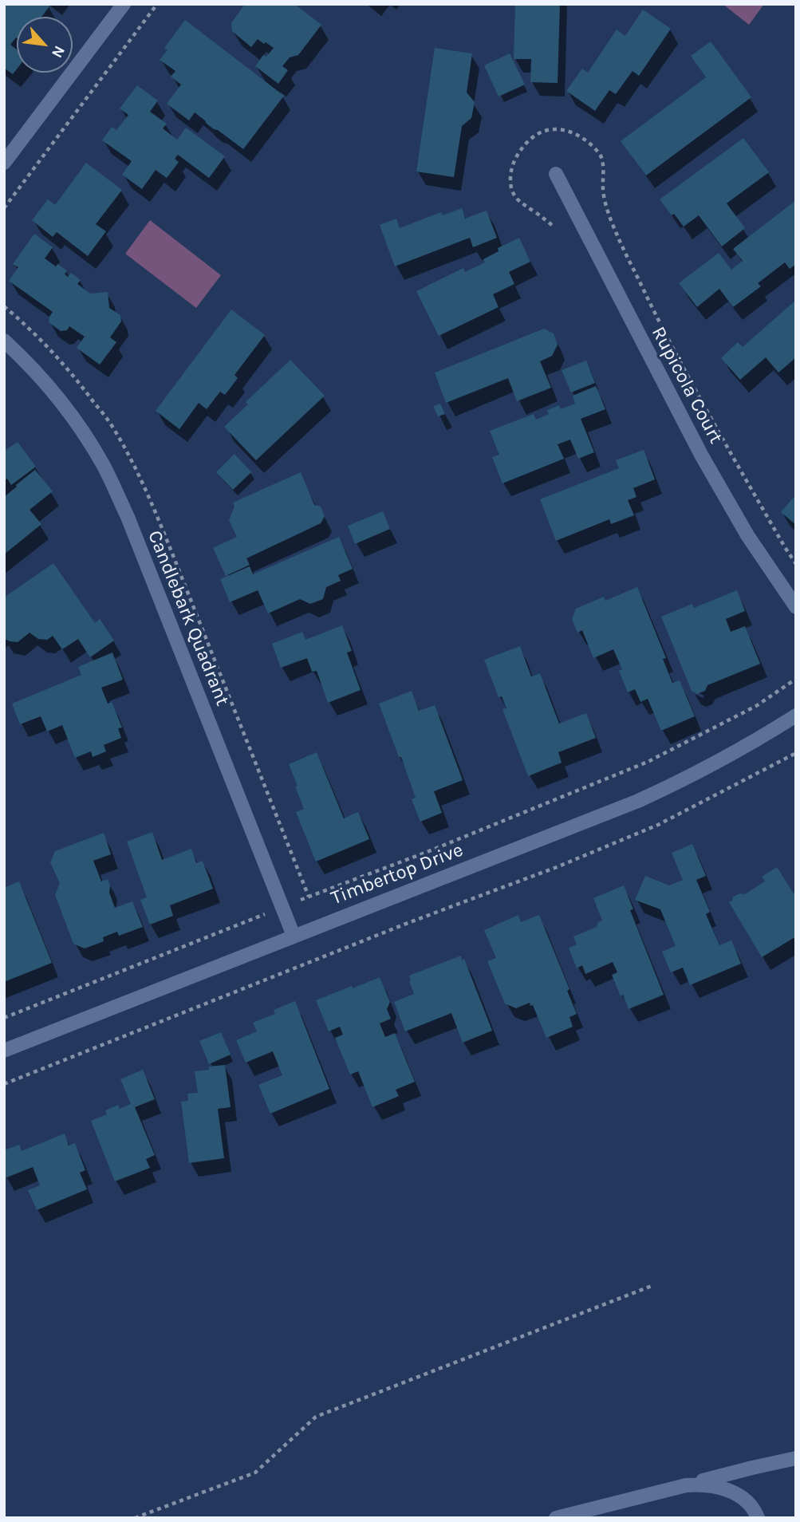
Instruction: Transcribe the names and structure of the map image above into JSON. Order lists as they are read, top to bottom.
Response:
{
  "streets": {
    "street": ["Rupicola Court", "Candlebark Quadrant", "Timbertop Drive"]
  },
  "crossings": [
    ["Candlebark Quadrant", "Timbertop Drive"]
  ],
  "north": "bottom right"
}
